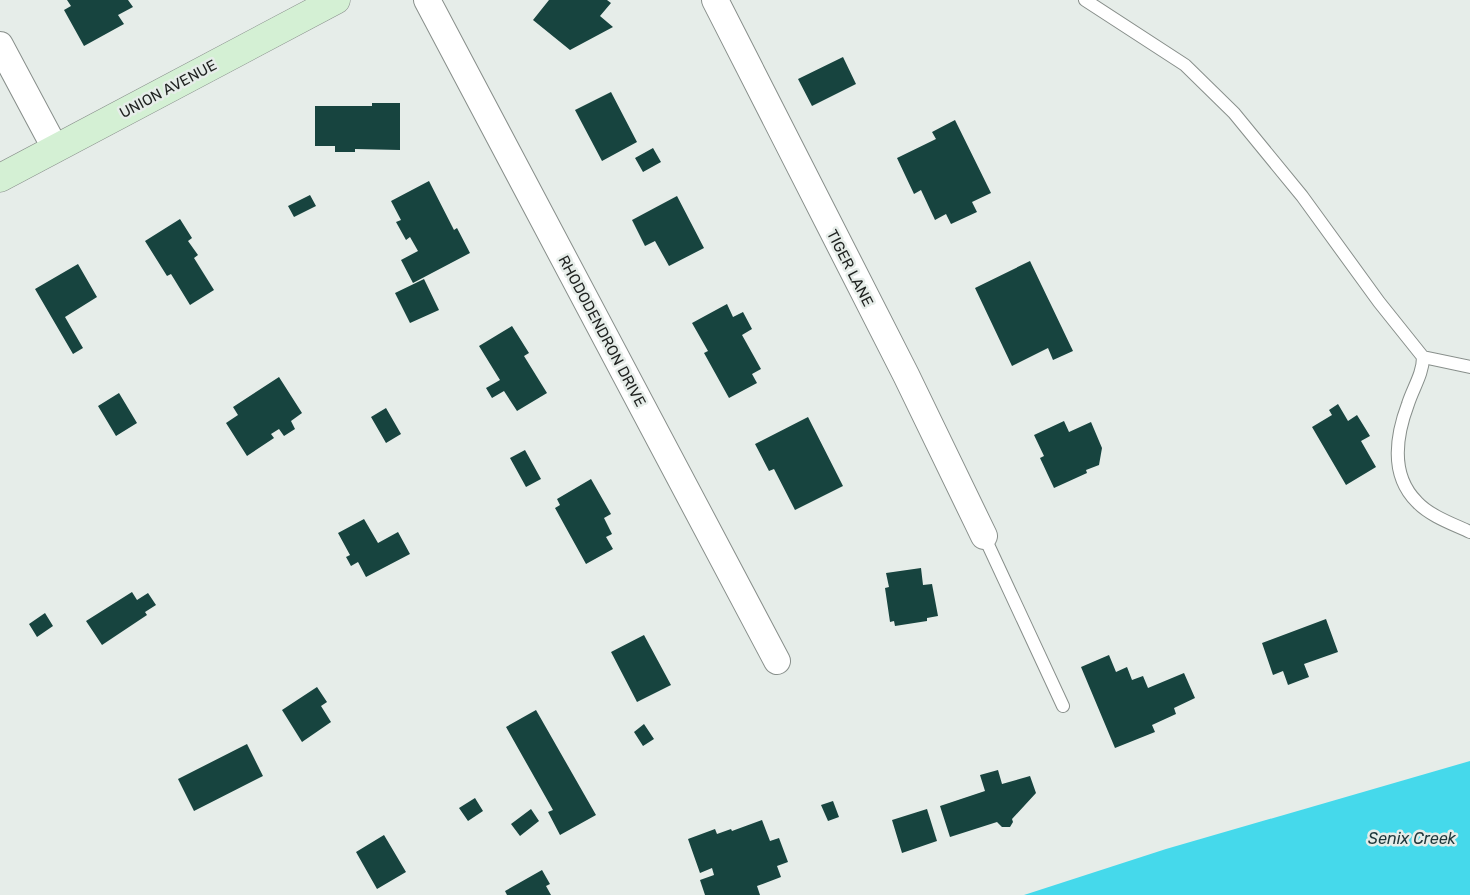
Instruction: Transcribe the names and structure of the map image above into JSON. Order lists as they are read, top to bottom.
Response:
{
  "streets": {
    "street": ["UNION AVENUE", "TIGER LANE", "RHODODENDRON DRIVE"]
  },
  "water": ["Senix Creek"]
}
